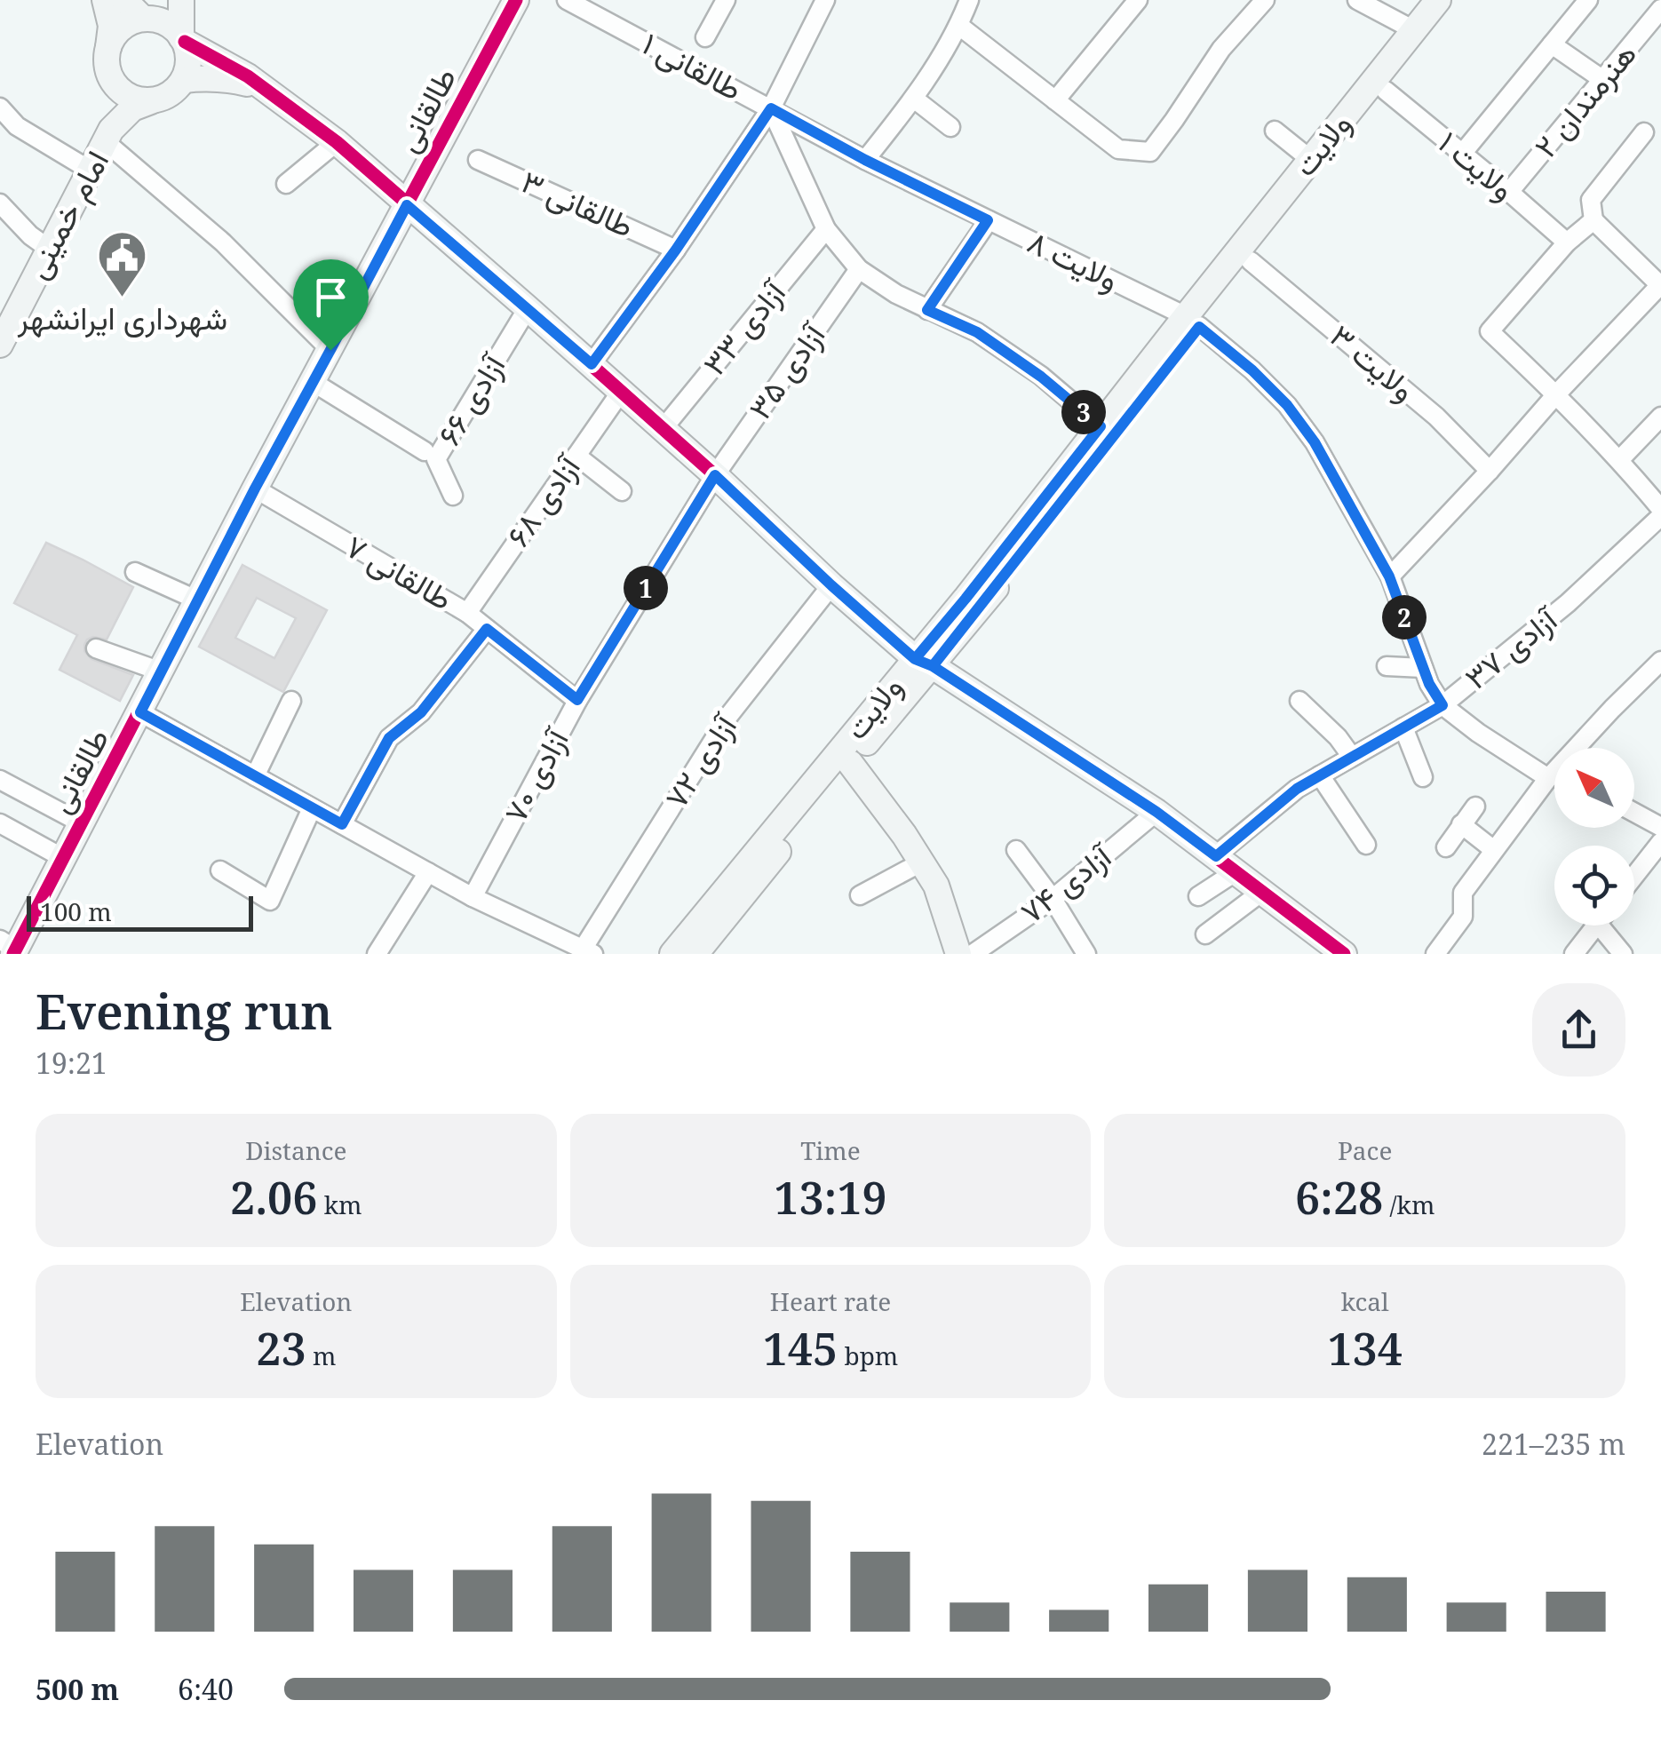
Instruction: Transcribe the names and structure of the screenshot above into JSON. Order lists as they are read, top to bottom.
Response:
{
  "streets": {
    "main road": ["طالقانی", "ولایت", "امام خمینی"],
    "street": [
      "طالقانی ۱",
      "هنرمندان ۲",
      "ولایت ۱",
      "طالقانی ۳",
      "ولایت ۸",
      "آزادی ۳۳",
      "ولایت ۳",
      "آزادی ۳۵",
      "آزادی ۶۶",
      "آزادی ۶۸",
      "طالقانی ۷",
      "آزادی ۳۷",
      "آزادی ۷۲",
      "آزادی ۷۰",
      "آزادی ۷۴"
    ]
  },
  "crossings": [
    ["طالقانی ۱", "ولایت ۸"],
    ["هنرمندان ۲", "ولایت ۱"],
    ["طالقانی", "طالقانی ۷"],
    ["ولایت", "ولایت ۱"],
    ["ولایت", "ولایت ۸"],
    ["ولایت", "ولایت ۳"],
    ["ولایت ۸", "آزادی ۳۷"],
    ["آزادی ۳۵", "آزادی ۷۰"],
    ["آزادی ۶۸", "طالقانی ۷"],
    ["طالقانی ۷", "آزادی ۷۰"]
  ],
  "places": {
    "public building": ["شهرداری ایرانشهر"]
  },
  "scale_bar": "100 m",
  "north": "top left",
  "page": {
    "pins": ["3", "1", "2"],
    "scale": "100 m",
    "heading": ["Evening run", "19:21"],
    "stats": [
      ["Distance", "2.06 km"],
      ["Time", "13:19"],
      ["Pace", "6:28 /km"],
      ["Elevation", "23 m"],
      ["Heart rate", "145 bpm"],
      ["kcal", "134"]
    ],
    "chart": ["Elevation", "221–235 m"],
    "list": [
      {
        "name": "500 m",
        "note": "6:40"
      }
    ]
  }
}
